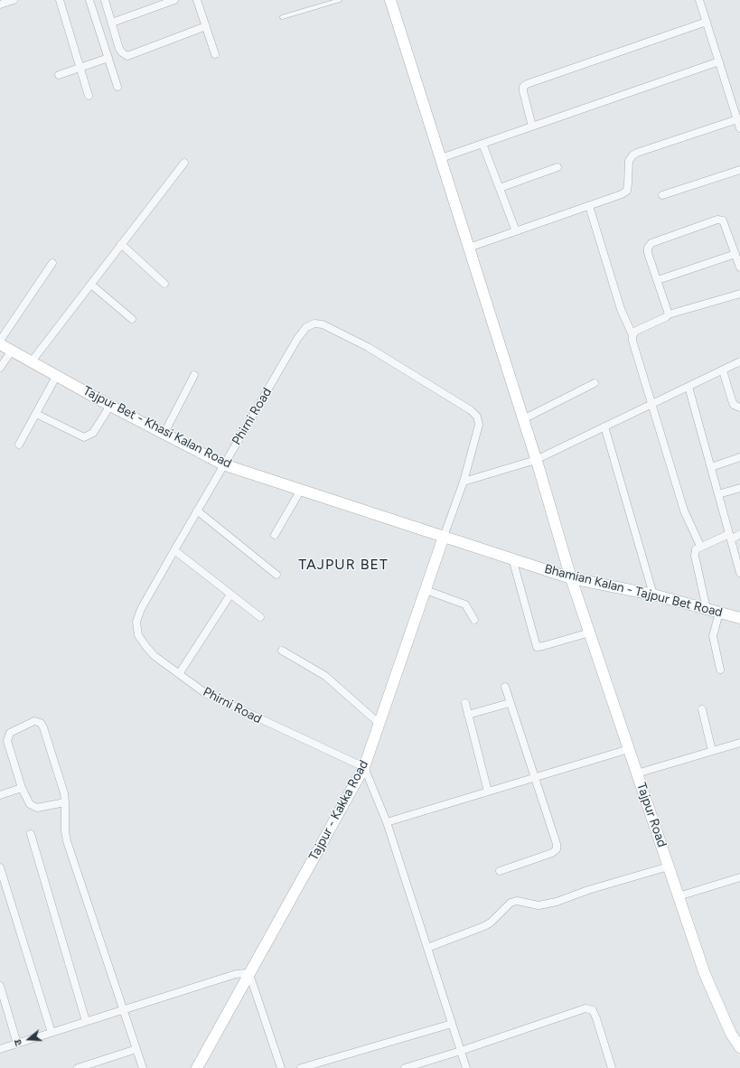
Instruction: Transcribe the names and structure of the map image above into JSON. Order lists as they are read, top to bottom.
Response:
{
  "streets": {
    "street": [
      "Phirni Road",
      "Tajpur Bet - Khasi Kalan Road",
      "Bhamian Kalan - Tajpur Bet Road",
      "Tajpur - Kakka Road",
      "Tajpur Road"
    ]
  },
  "crossings": [
    ["Phirni Road", "Tajpur Bet - Khasi Kalan Road"],
    ["Phirni Road", "Bhamian Kalan - Tajpur Bet Road"],
    ["Phirni Road", "Tajpur - Kakka Road"],
    ["Tajpur Bet - Khasi Kalan Road", "Bhamian Kalan - Tajpur Bet Road"],
    ["Tajpur Bet - Khasi Kalan Road", "Tajpur - Kakka Road"],
    ["Bhamian Kalan - Tajpur Bet Road", "Tajpur - Kakka Road"],
    ["Bhamian Kalan - Tajpur Bet Road", "Tajpur Road"]
  ],
  "districts": ["TAJPUR BET"],
  "north": "left"
}
